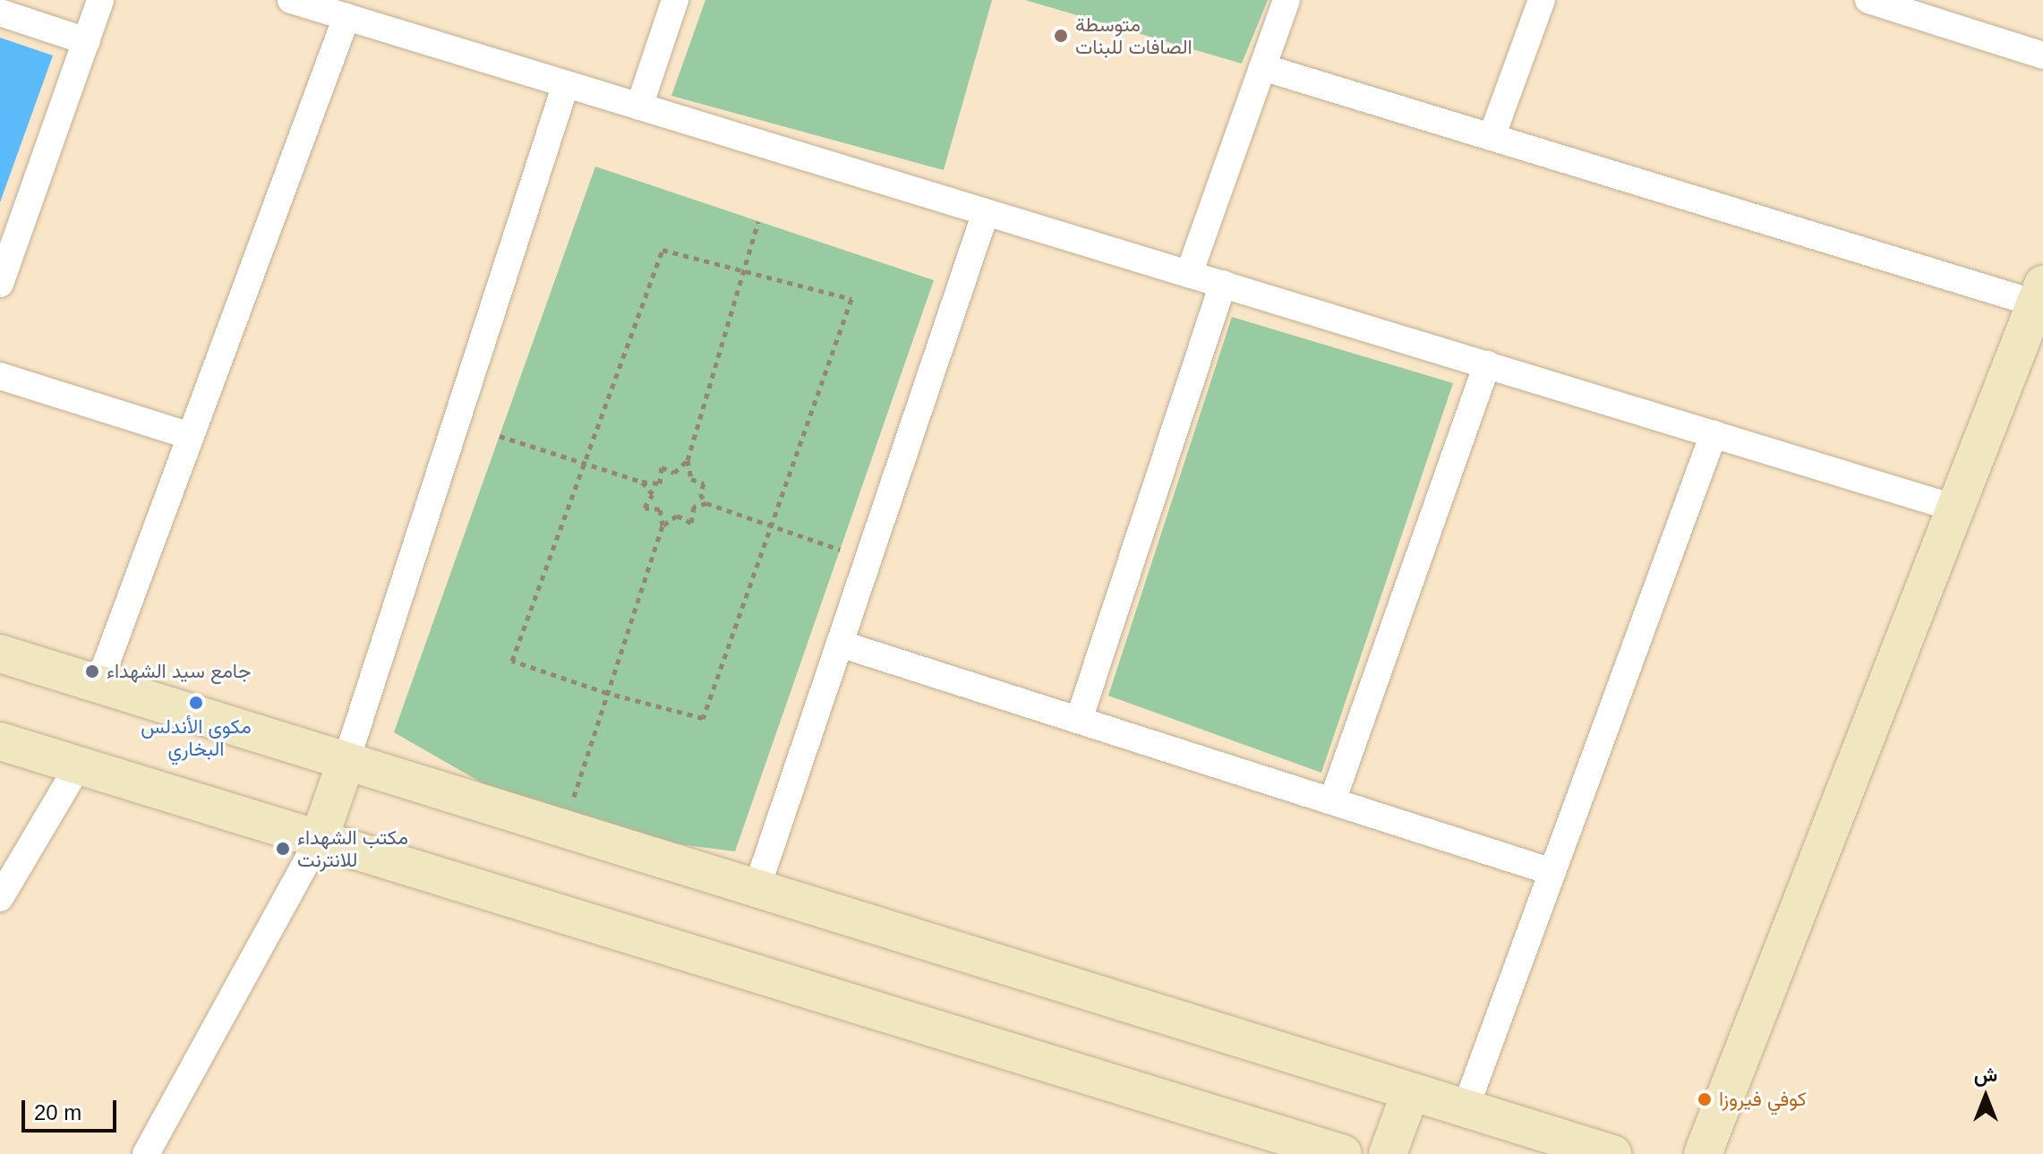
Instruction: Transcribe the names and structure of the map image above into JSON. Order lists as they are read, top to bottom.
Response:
{
  "places": [
    "متوسطة الصافات للبنات",
    "جامع سيد الشهداء",
    "مكوى الأندلس البخاري",
    "مكتب الشهداء للانترنت",
    "كوفي فيروزا"
  ],
  "scale_bar": "20 m",
  "north": "top"
}
